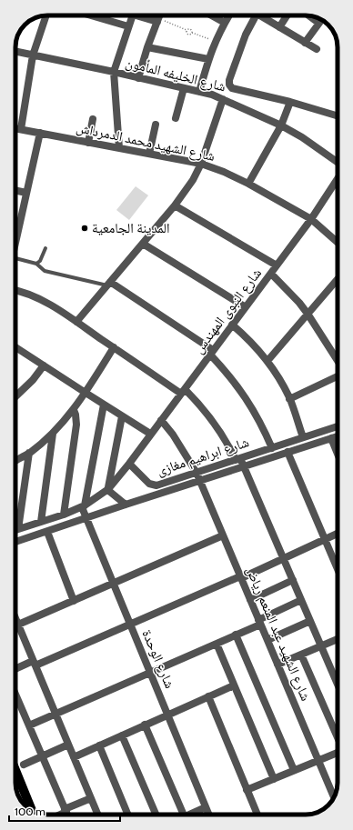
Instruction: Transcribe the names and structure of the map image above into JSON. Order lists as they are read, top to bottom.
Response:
{
  "streets": {
    "street": [
      "شارع الخليفه المأمون",
      "شارع الشهيد محمد الدمرداش",
      "شارع النبوى المهندس",
      "شارع ابراهيم مغازى",
      "شارع الشهيد عبد المنعم رياض",
      "شارع الوحدة"
    ]
  },
  "crossings": [
    ["شارع الشهيد محمد الدمرداش", "شارع النبوى المهندس"],
    ["شارع النبوى المهندس", "شارع ابراهيم مغازى"],
    ["شارع النبوى المهندس", "شارع الشهيد عبد المنعم رياض"],
    ["شارع ابراهيم مغازى", "شارع الشهيد عبد المنعم رياض"],
    ["شارع ابراهيم مغازى", "شارع الوحدة"]
  ],
  "places": ["المدينة الجامعية"],
  "scale_bar": "100 m"
}
